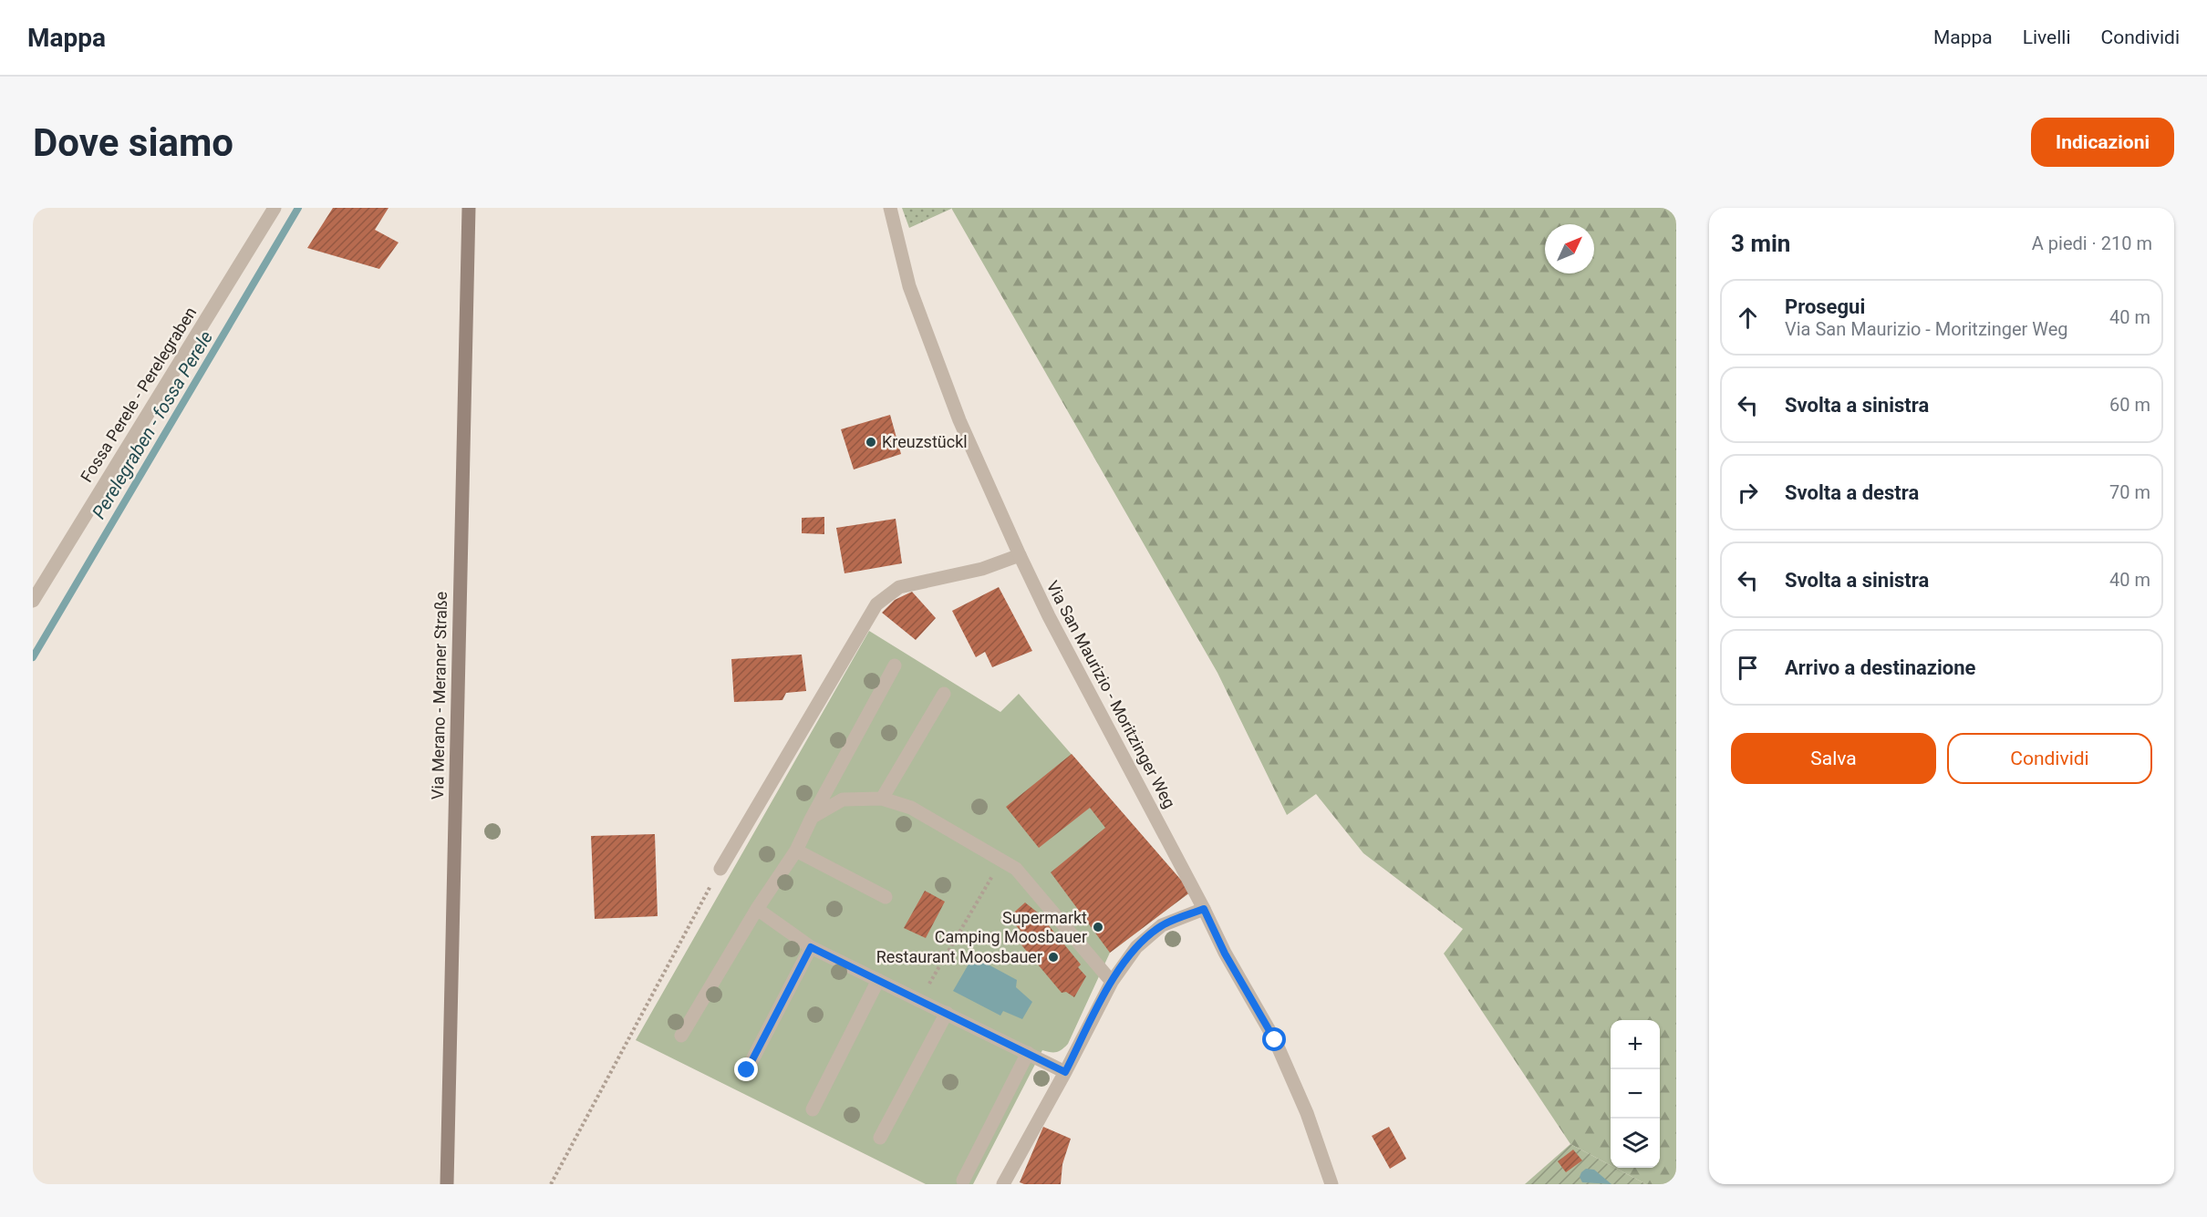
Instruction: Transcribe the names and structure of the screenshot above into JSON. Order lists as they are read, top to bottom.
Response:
{
  "streets": {
    "main road": ["Via Merano - Meraner Straße"],
    "street": ["Fossa Perele - Perelegraben", "Via San Maurizio - Moritzinger Weg"]
  },
  "water": ["Perelegraben - fossa Perele"],
  "places": ["Kreuzstückl", "Supermarkt Camping Moosbauer", "Restaurant Moosbauer"],
  "north": "top right",
  "page": {
    "header": "Mappa",
    "nav": ["Mappa", "Livelli", "Condividi"],
    "buttons": [
      "Indicazioni",
      ["Salva", "Condividi"]
    ],
    "title": "Dove siamo",
    "heading": ["3 min", "A piedi · 210 m"],
    "list": [
      ["Prosegui", "Via San Maurizio - Moritzinger Weg", "40 m"],
      ["Svolta a sinistra", "60 m"],
      ["Svolta a destra", "70 m"],
      ["Svolta a sinistra", "40 m"],
      "Arrivo a destinazione"
    ],
    "map_buttons": ["+", "−"]
  }
}
